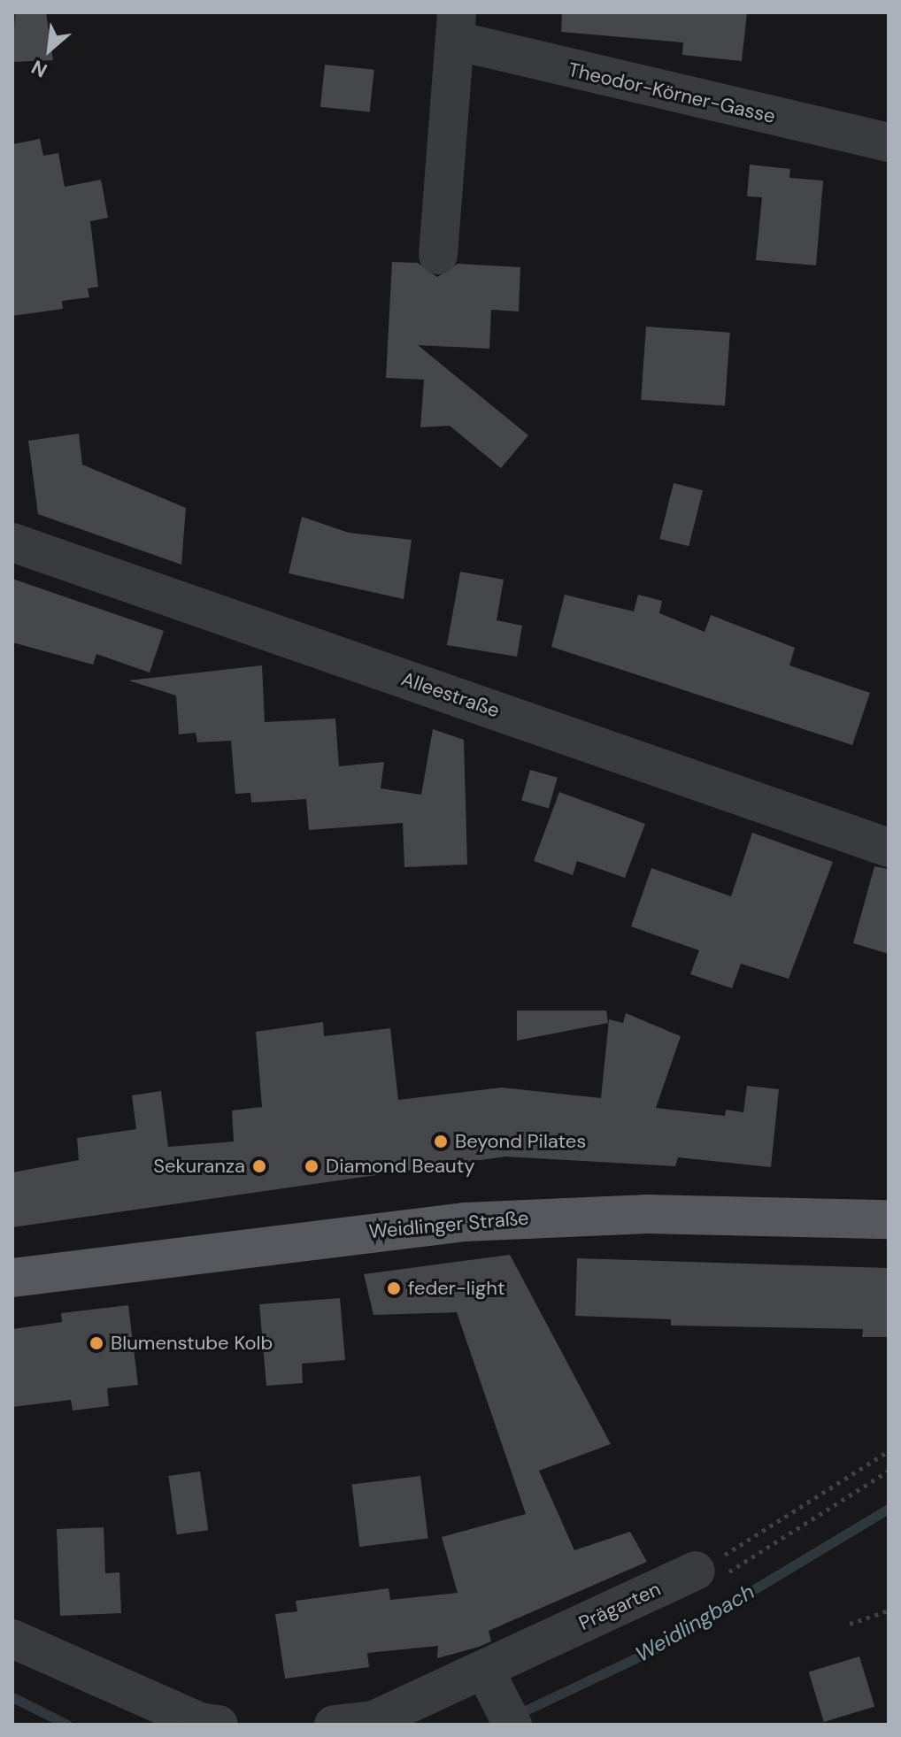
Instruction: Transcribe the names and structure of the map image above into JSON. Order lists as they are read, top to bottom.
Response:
{
  "streets": {
    "main road": ["Weidlinger Straße"],
    "street": ["Theodor-Körner-Gasse", "Alleestraße", "Prägarten"]
  },
  "water": ["Weidlingbach"],
  "places": [
    "Beyond Pilates",
    "Sekuranza",
    "Diamond Beauty",
    "feder-light",
    "Blumenstube Kolb"
  ],
  "north": "bottom left"
}
